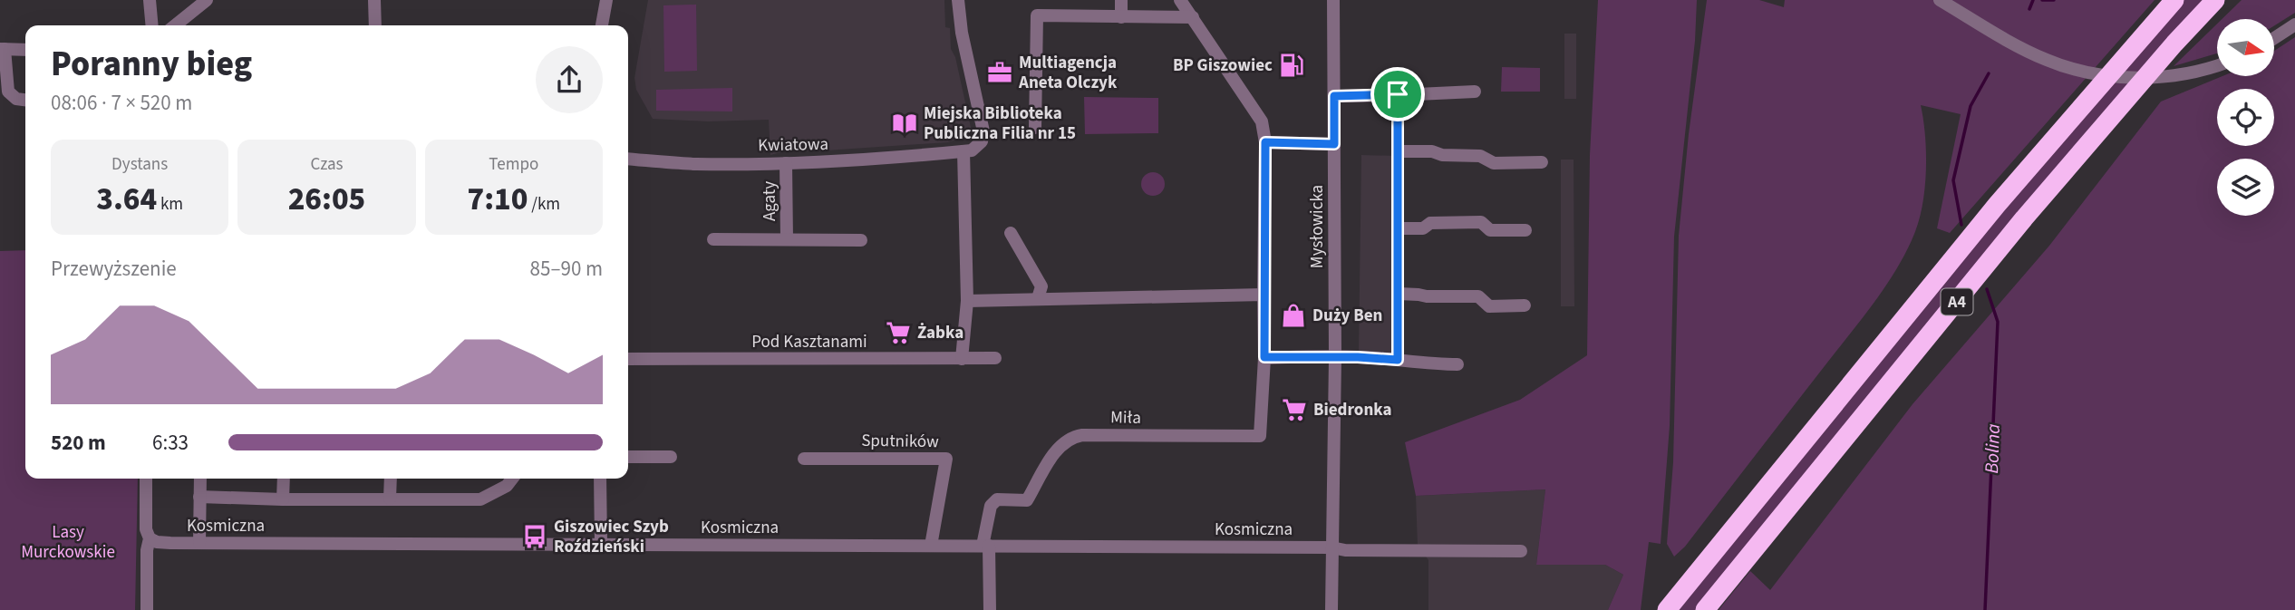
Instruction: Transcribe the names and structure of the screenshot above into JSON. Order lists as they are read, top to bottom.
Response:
{
  "streets": {
    "highway": ["A4"],
    "street": [
      "Kwiatowa",
      "Agaty",
      "Mysłowicka",
      "Pod Kasztanami",
      "Miła",
      "Sputników",
      "Kosmiczna"
    ]
  },
  "crossings": [
    ["Kwiatowa", "Agaty"],
    ["Mysłowicka", "Kosmiczna"],
    ["Miła", "Kosmiczna"],
    ["Sputników", "Kosmiczna"]
  ],
  "water": ["Bolina"],
  "parks": ["Lasy Murckowskie"],
  "places": {
    "fuel station": ["BP Giszowiec"],
    "office": ["Multiagencja Aneta Olczyk"],
    "library": ["Miejska Biblioteka Publiczna Filia nr 15"],
    "shop": ["Duży Ben"],
    "supermarket": ["Żabka", "Biedronka"],
    "bus stop": ["Giszowiec Szyb Roździeński"]
  },
  "north": "right",
  "page": {
    "heading": ["Poranny bieg", "08:06 · 7 × 520 m"],
    "stats": [
      ["Dystans", "3.64 km"],
      ["Czas", "26:05"],
      ["Tempo", "7:10 /km"]
    ],
    "chart": ["Przewyższenie", "85–90 m"],
    "list": [
      {
        "name": "520 m",
        "note": "6:33"
      }
    ]
  }
}
